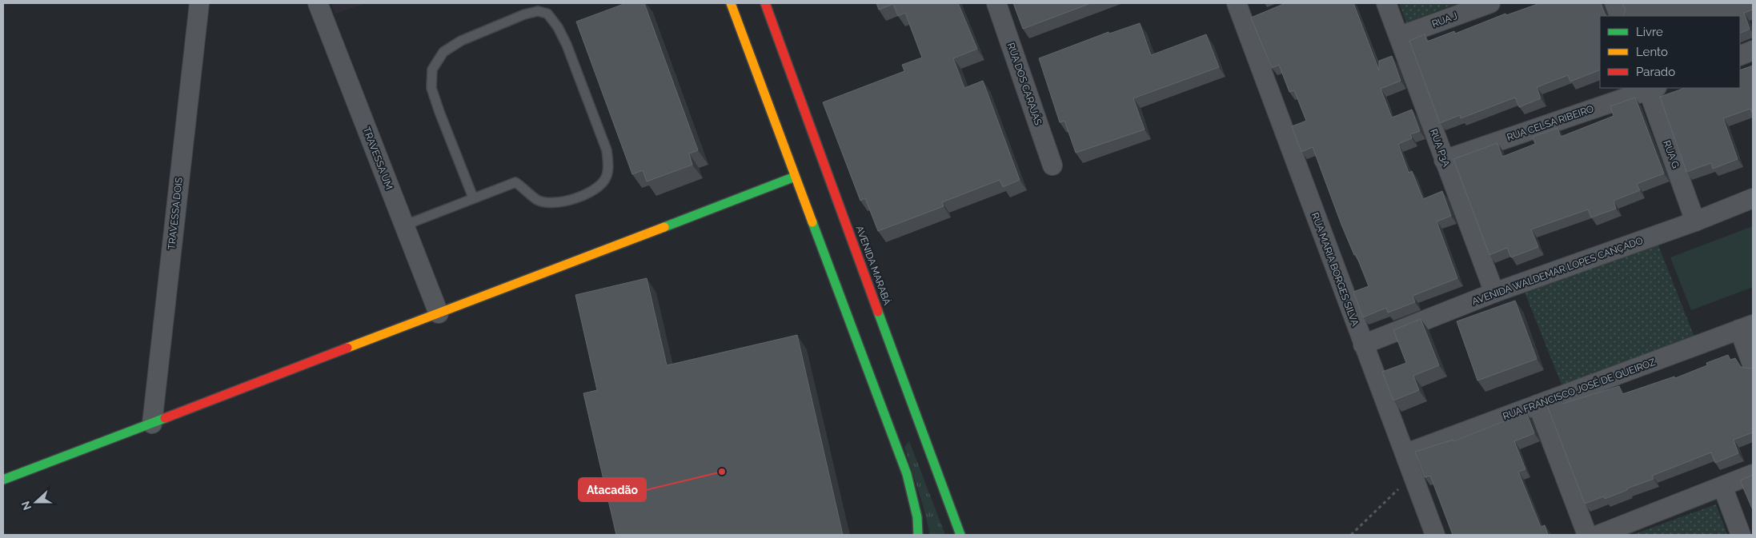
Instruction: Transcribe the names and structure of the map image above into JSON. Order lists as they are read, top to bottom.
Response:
{
  "streets": {
    "main road": ["AVENIDA MARABÁ"],
    "street": [
      "RUA J",
      "RUA DOS CARAJÁS",
      "RUA CELSA RIBEIRO",
      "RUA P3A",
      "RUA G",
      "TRAVESSA UM",
      "TRAVESSA DOIS",
      "RUA MARIA BORGES SILVA",
      "AVENIDA WALDEMAR LOPES CANÇADO",
      "RUA FRANCISCO JOSÉ DE QUEIROZ"
    ]
  },
  "crossings": [
    ["RUA J", "RUA P3A"],
    ["RUA CELSA RIBEIRO", "RUA P3A"],
    ["RUA CELSA RIBEIRO", "RUA G"],
    ["RUA P3A", "AVENIDA WALDEMAR LOPES CANÇADO"],
    ["RUA G", "AVENIDA WALDEMAR LOPES CANÇADO"],
    ["RUA MARIA BORGES SILVA", "AVENIDA WALDEMAR LOPES CANÇADO"],
    ["RUA MARIA BORGES SILVA", "RUA FRANCISCO JOSÉ DE QUEIROZ"]
  ],
  "places": ["Atacadão"],
  "legend": ["Livre", "Lento", "Parado"],
  "north": "left"
}
